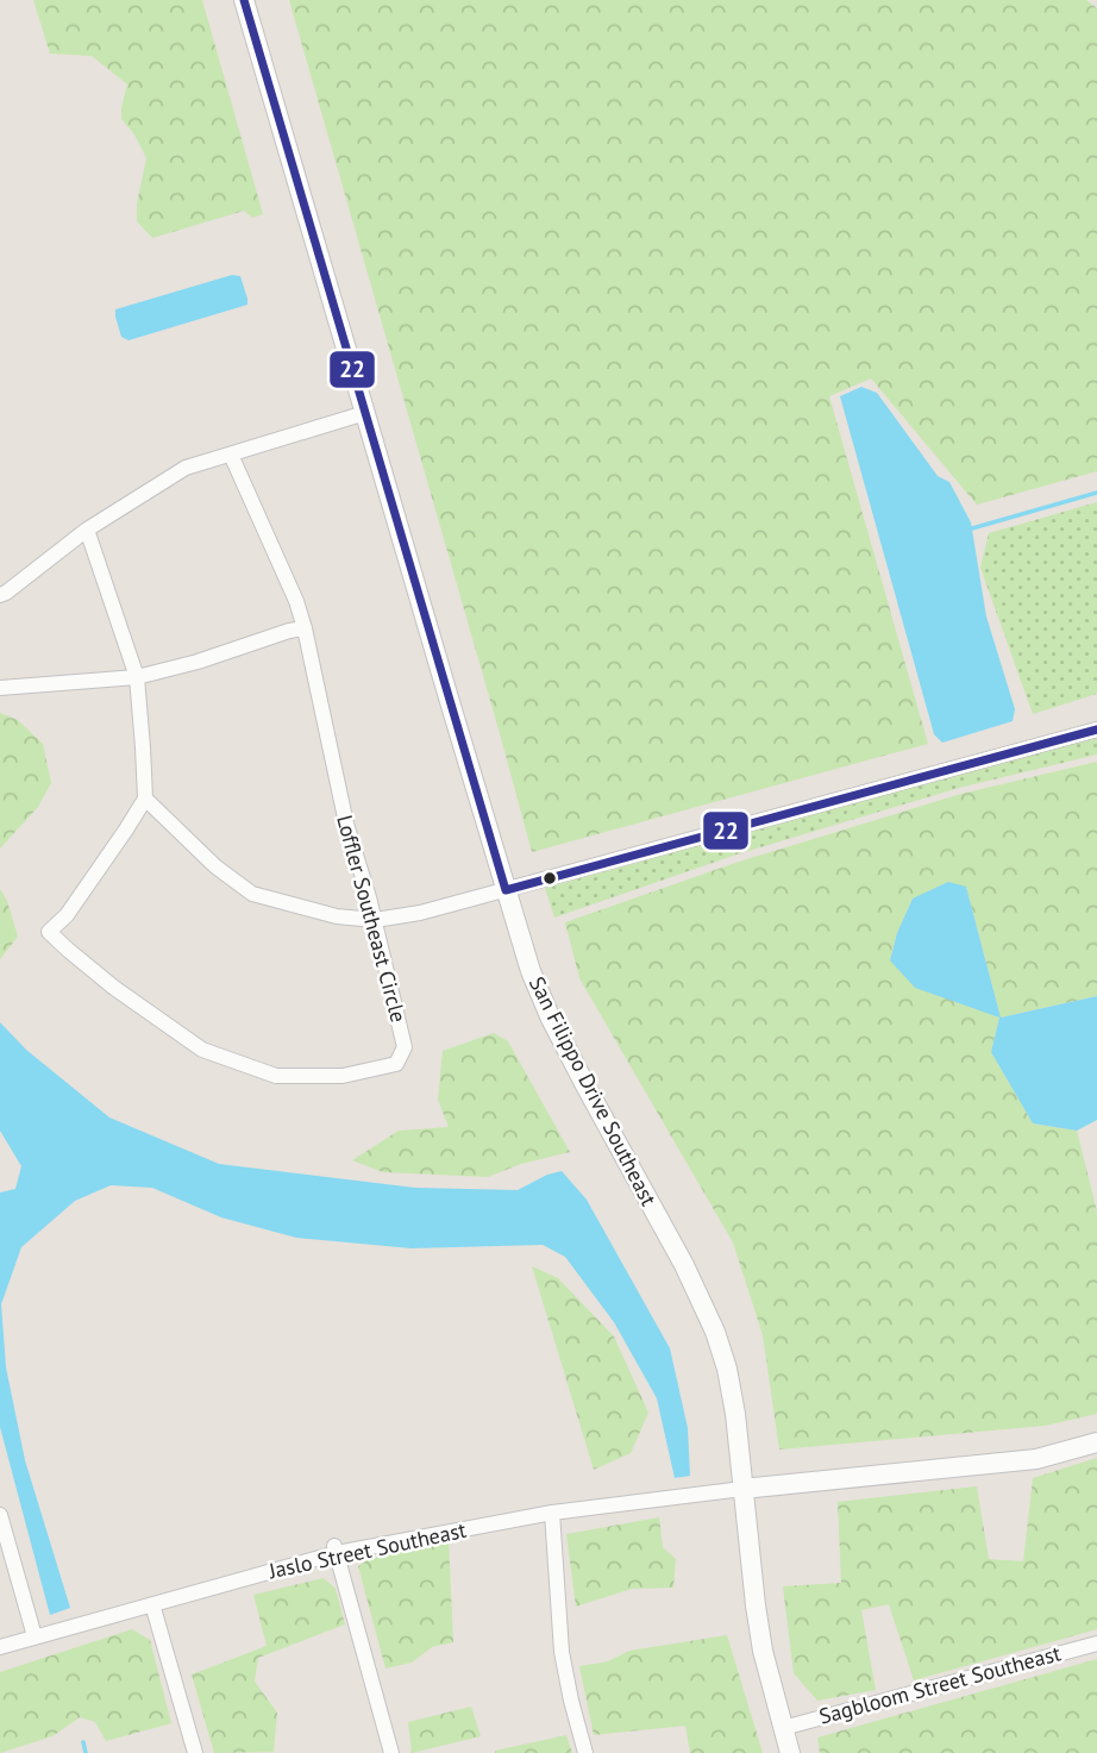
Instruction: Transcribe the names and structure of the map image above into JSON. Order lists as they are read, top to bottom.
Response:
{
  "streets": {
    "street": [
      "Loffler Southeast Circle",
      "San Filippo Drive Southeast",
      "Jaslo Street Southeast",
      "Sagbloom Street Southeast"
    ]
  },
  "crossings": [
    ["San Filippo Drive Southeast", "Jaslo Street Southeast"],
    ["San Filippo Drive Southeast", "Sagbloom Street Southeast"]
  ],
  "lines": ["transit line 22"]
}
